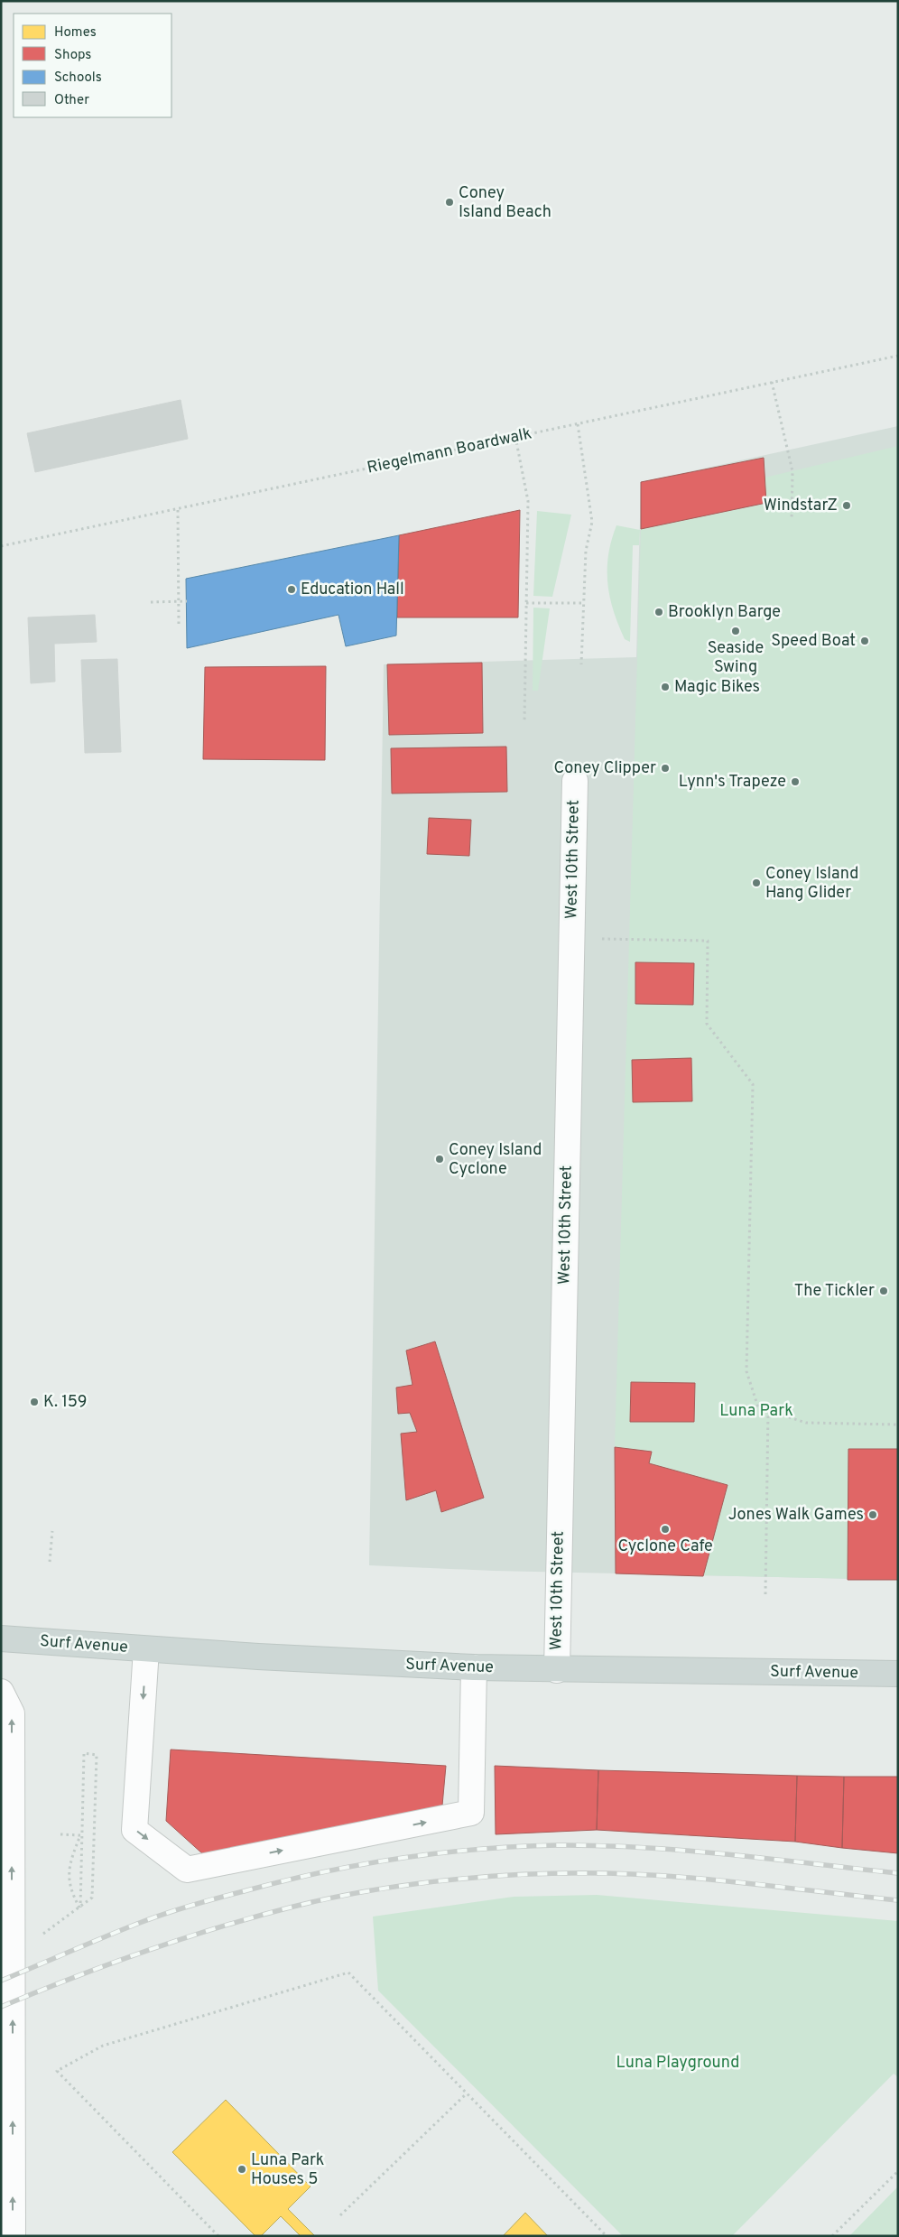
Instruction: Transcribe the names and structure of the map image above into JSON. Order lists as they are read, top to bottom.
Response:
{
  "streets": {
    "main road": ["Surf Avenue"],
    "street": ["West 10th Street"],
    "path": ["Riegelmann Boardwalk"]
  },
  "crossings": [
    ["West 10th Street", "Surf Avenue"]
  ],
  "parks": ["Luna Park", "Luna Playground"],
  "places": [
    "Coney Island Beach",
    "WindstarZ",
    "Education Hall",
    "Brooklyn Barge",
    "Seaside Swing",
    "Speed Boat",
    "Magic Bikes",
    "Coney Clipper",
    "Lynn's Trapeze",
    "Coney Island Hang Glider",
    "Coney Island Cyclone",
    "The Tickler",
    "K. 159",
    "Jones Walk Games",
    "Cyclone Cafe",
    "Luna Park Houses 5"
  ],
  "legend": [
    "Homes",
    "Shops",
    "Schools",
    "Other"
  ]
}
